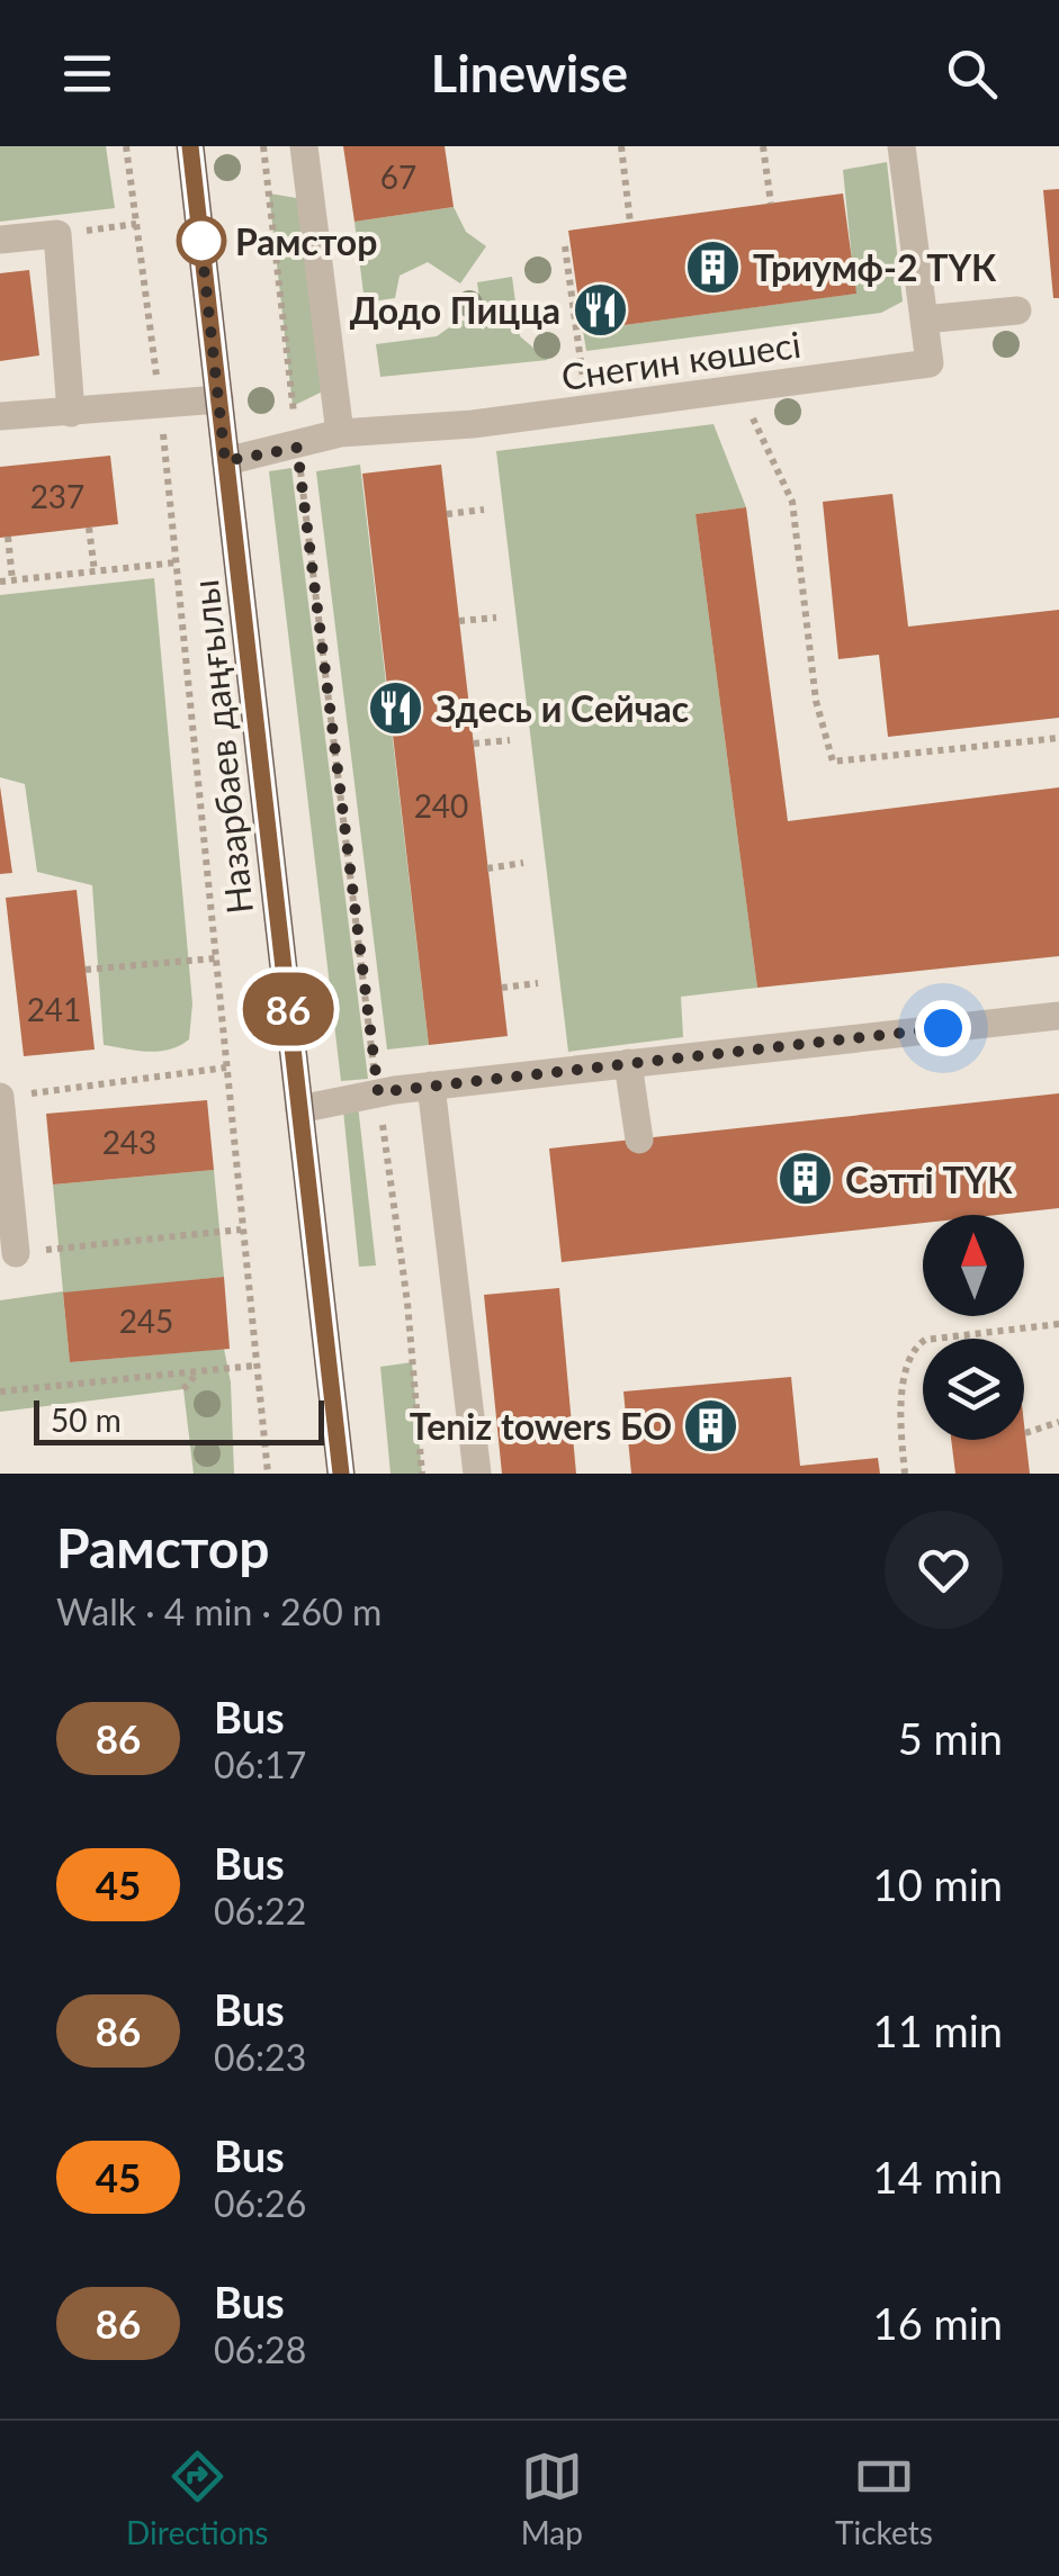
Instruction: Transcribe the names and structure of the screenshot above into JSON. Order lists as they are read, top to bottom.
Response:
{
  "streets": {
    "main road": ["Назарбаев даңғылы"],
    "street": ["Снегин көшесі"]
  },
  "crossings": [
    ["Снегин көшесі", "Назарбаев даңғылы"]
  ],
  "places": {
    "other": ["Рамстор"],
    "building": ["Триумф-2 ТҮК", "Сәтті ТҮК", "Teniz towers БО"],
    "restaurant": ["Додо Пицца", "Здесь и Сейчас"]
  },
  "lines": ["bus line 86"],
  "house_numbers": [
    "67",
    "237",
    "240",
    "241",
    "243",
    "245"
  ],
  "scale_bar": "50 m",
  "north": "top",
  "page": {
    "header": "Linewise",
    "on_map": "86",
    "scale": "50 m",
    "heading": ["Рамстор", "Walk · 4 min · 260 m"],
    "list": [
      {
        "mark": "86",
        "name": "Bus",
        "note": "06:17",
        "value": "5 min"
      },
      {
        "mark": "45",
        "name": "Bus",
        "note": "06:22",
        "value": "10 min"
      },
      {
        "mark": "86",
        "name": "Bus",
        "note": "06:23",
        "value": "11 min"
      },
      {
        "mark": "45",
        "name": "Bus",
        "note": "06:26",
        "value": "14 min"
      },
      {
        "mark": "86",
        "name": "Bus",
        "note": "06:28",
        "value": "16 min"
      }
    ],
    "tabs": ["Directions", "Map", "Tickets"]
  }
}
